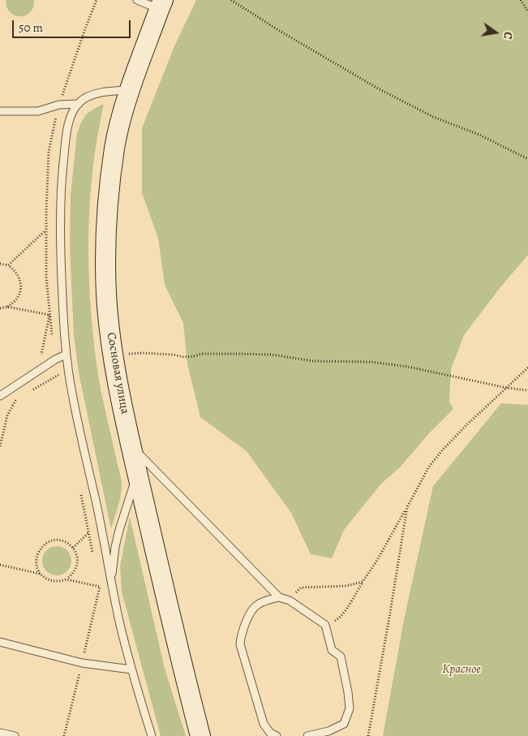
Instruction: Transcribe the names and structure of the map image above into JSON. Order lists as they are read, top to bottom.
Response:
{
  "streets": {
    "street": ["Сосновая улица"]
  },
  "parks": ["Красное"],
  "scale_bar": "50 m",
  "north": "right"
}
